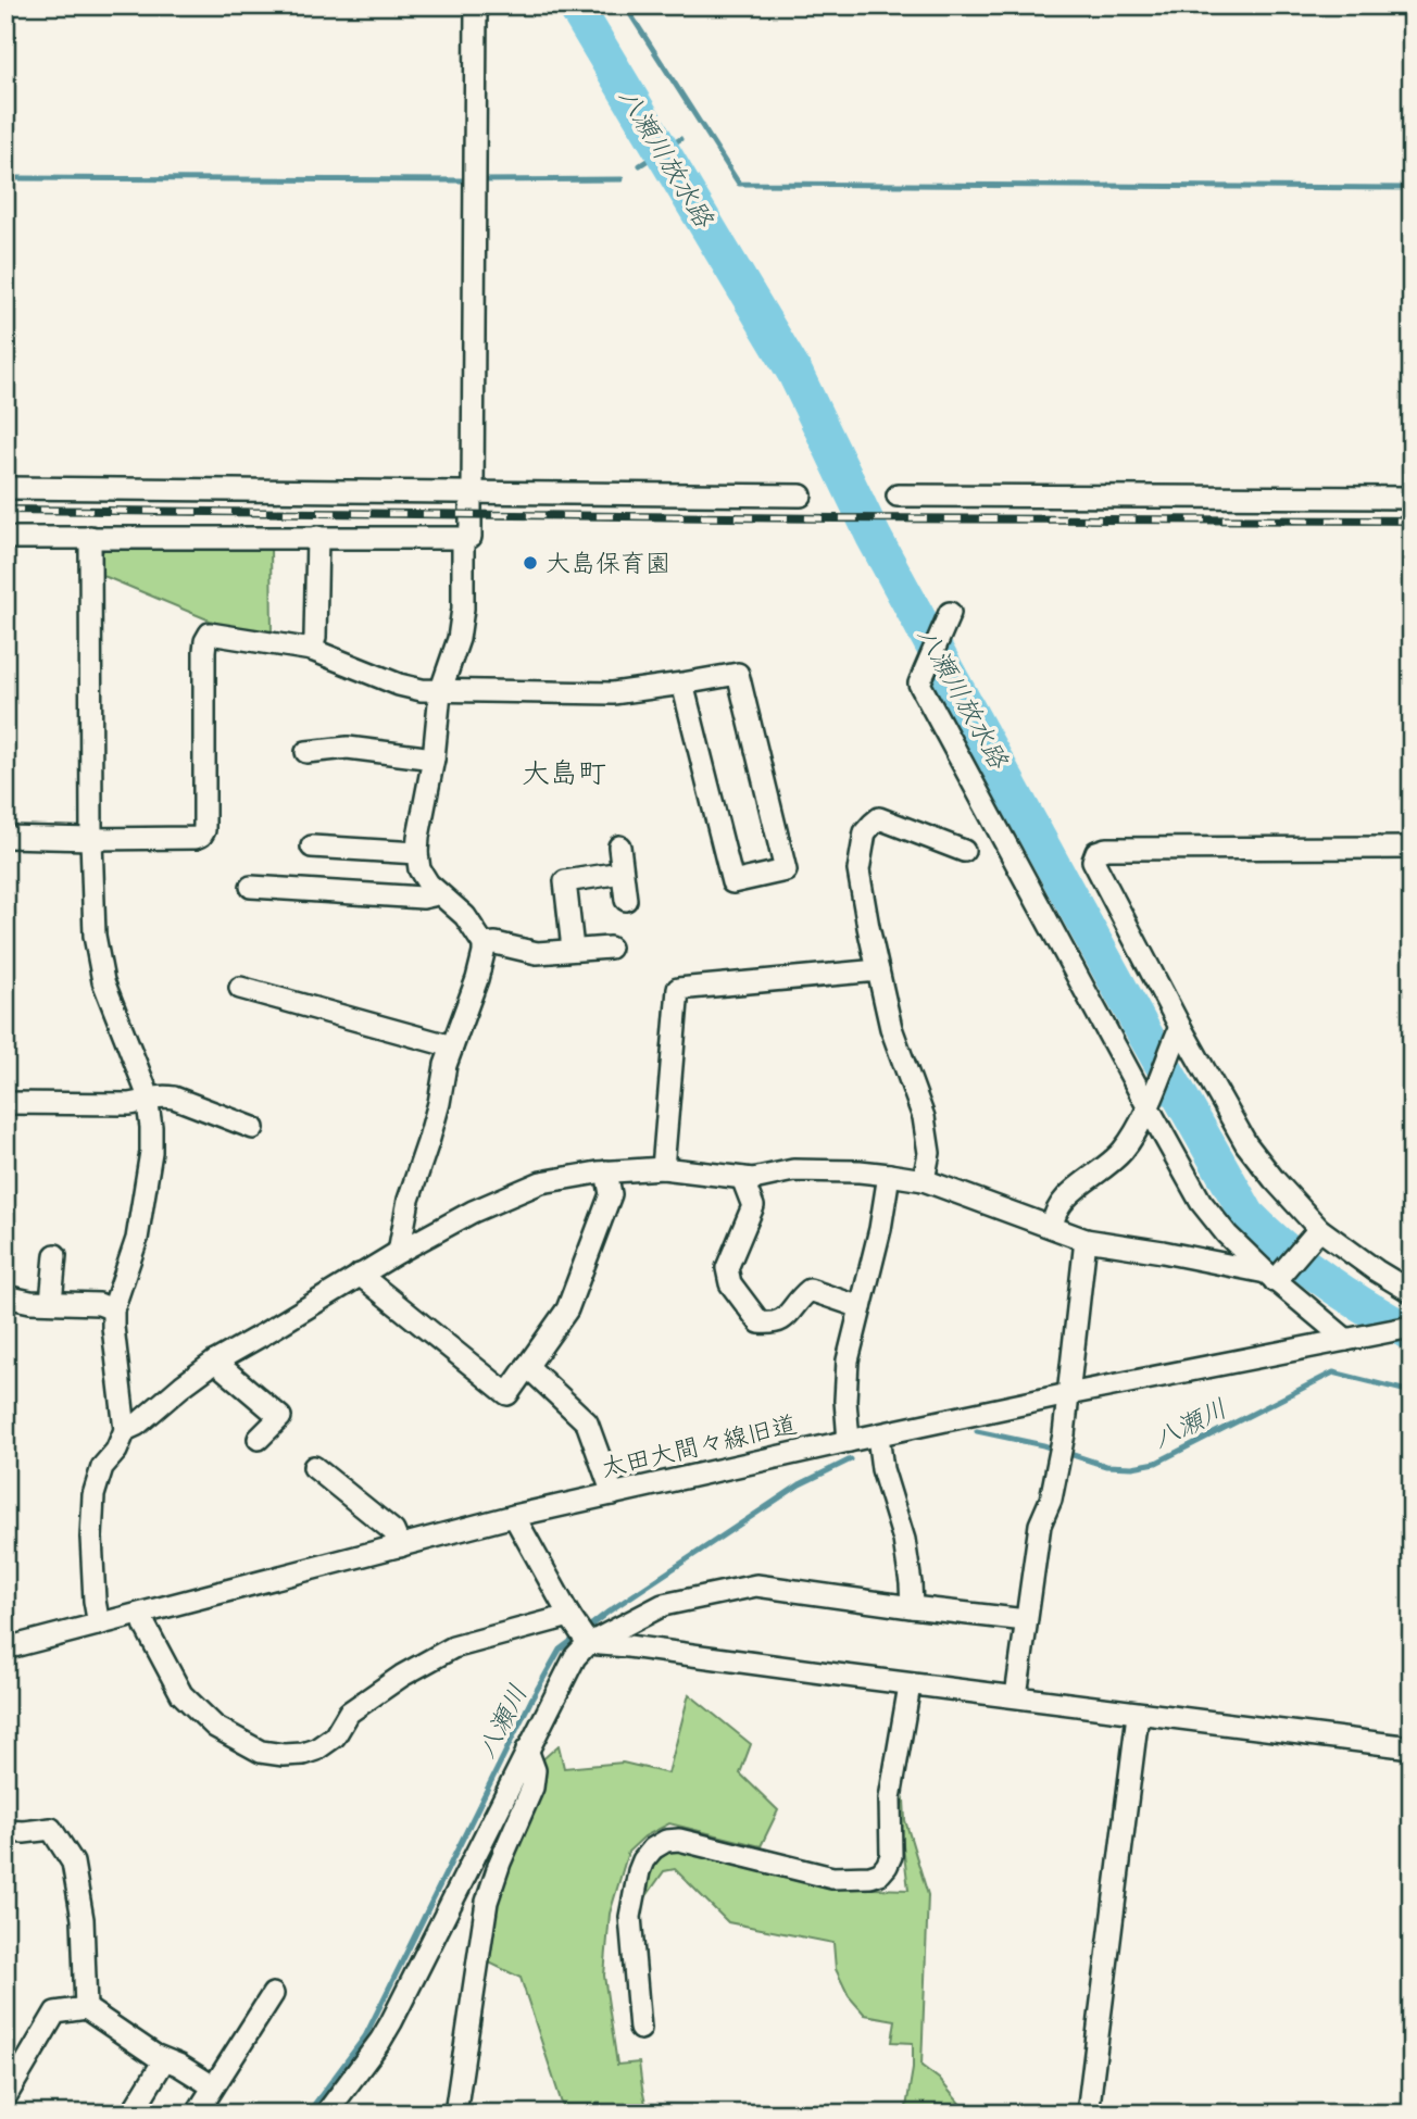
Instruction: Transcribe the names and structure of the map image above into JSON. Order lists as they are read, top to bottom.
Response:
{
  "streets": {
    "street": ["太田大間々線旧道"]
  },
  "districts": ["大島町"],
  "water": ["八瀬川放水路", "八瀬川"],
  "places": ["大島保育園"]
}
